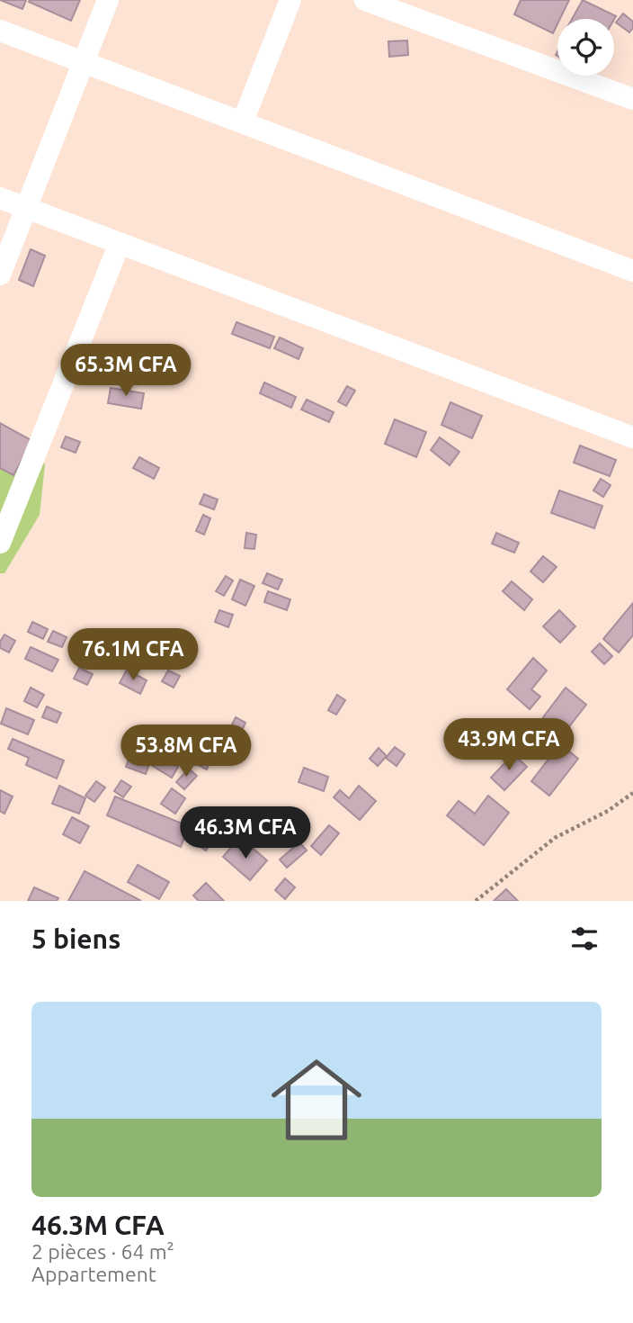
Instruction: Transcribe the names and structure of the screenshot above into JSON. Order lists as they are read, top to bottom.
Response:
{
  "page": {
    "price": [
      "65.3M CFA",
      "76.1M CFA",
      "43.9M CFA",
      "53.8M CFA",
      "46.3M CFA"
    ],
    "heading": "5 biens",
    "list": [
      {
        "name": "46.3M CFA",
        "note": "2 pièces · 64 m² · Appartement"
      }
    ]
  }
}
